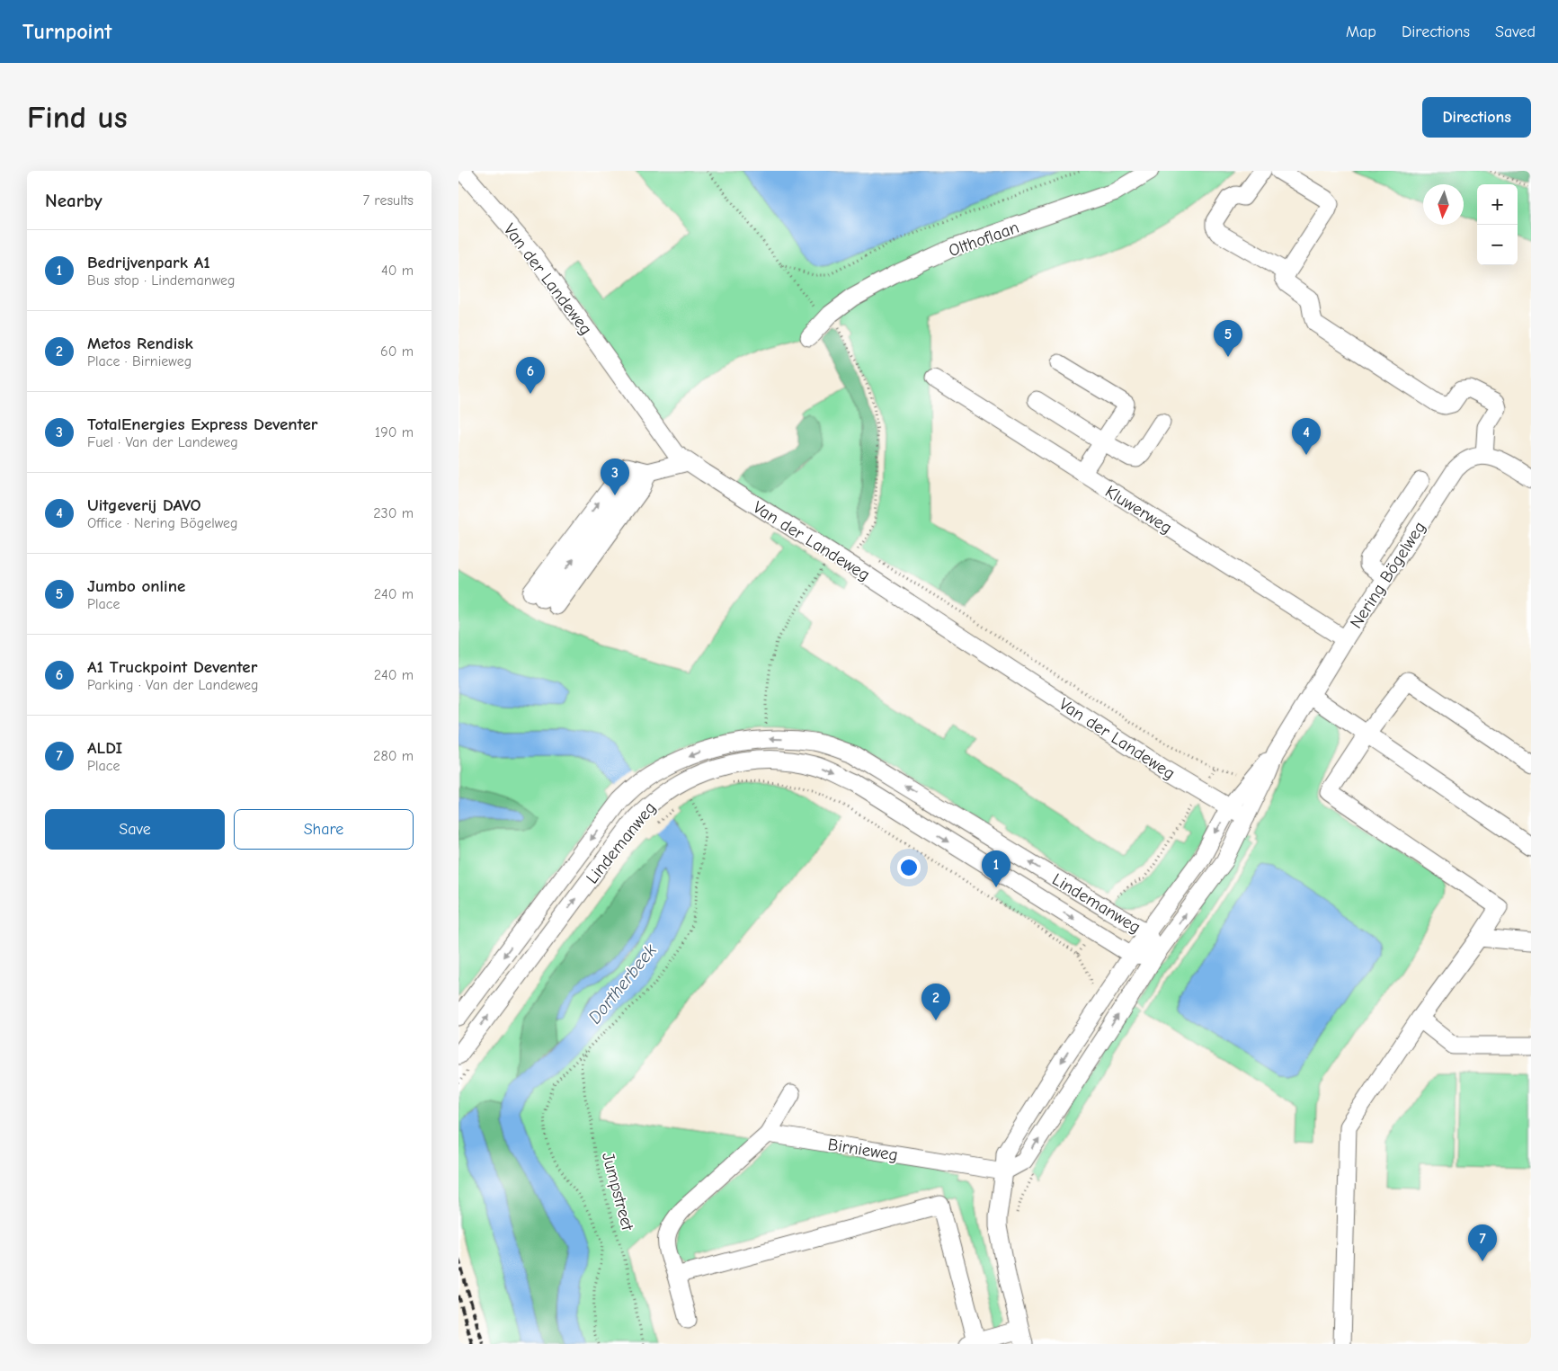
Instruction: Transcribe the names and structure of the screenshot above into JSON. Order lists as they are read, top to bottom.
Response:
{
  "streets": {
    "street": [
      "Olthoflaan",
      "Van der Landeweg",
      "Kluwerweg",
      "Nering Bögelweg",
      "Lindemanweg",
      "Birnieweg"
    ],
    "path": ["Jumpstreet"]
  },
  "crossings": [
    ["Olthoflaan", "Van der Landeweg"],
    ["Van der Landeweg", "Nering Bögelweg"],
    ["Kluwerweg", "Nering Bögelweg"],
    ["Nering Bögelweg", "Lindemanweg"]
  ],
  "water": ["Dortherbeek"],
  "north": "bottom",
  "page": {
    "header": "Turnpoint",
    "nav": ["Map", "Directions", "Saved"],
    "buttons": [
      "Directions",
      ["Save", "Share"]
    ],
    "title": "Find us",
    "heading": ["Nearby", "7 results"],
    "map_buttons": ["+", "−"],
    "list": [
      {
        "mark": "1",
        "name": "Bedrijvenpark A1",
        "note": "Bus stop · Lindemanweg",
        "value": "40 m"
      },
      {
        "mark": "2",
        "name": "Metos Rendisk",
        "note": "Place · Birnieweg",
        "value": "60 m"
      },
      {
        "mark": "3",
        "name": "TotalEnergies Express Deventer",
        "note": "Fuel · Van der Landeweg",
        "value": "190 m"
      },
      {
        "mark": "4",
        "name": "Uitgeverij DAVO",
        "note": "Office · Nering Bögelweg",
        "value": "230 m"
      },
      {
        "mark": "5",
        "name": "Jumbo online",
        "note": "Place",
        "value": "240 m"
      },
      {
        "mark": "6",
        "name": "A1 Truckpoint Deventer",
        "note": "Parking · Van der Landeweg",
        "value": "240 m"
      },
      {
        "mark": "7",
        "name": "ALDI",
        "note": "Place",
        "value": "280 m"
      }
    ],
    "pins": [
      "5",
      "6",
      "4",
      "3",
      "1",
      "2",
      "7"
    ]
  }
}
